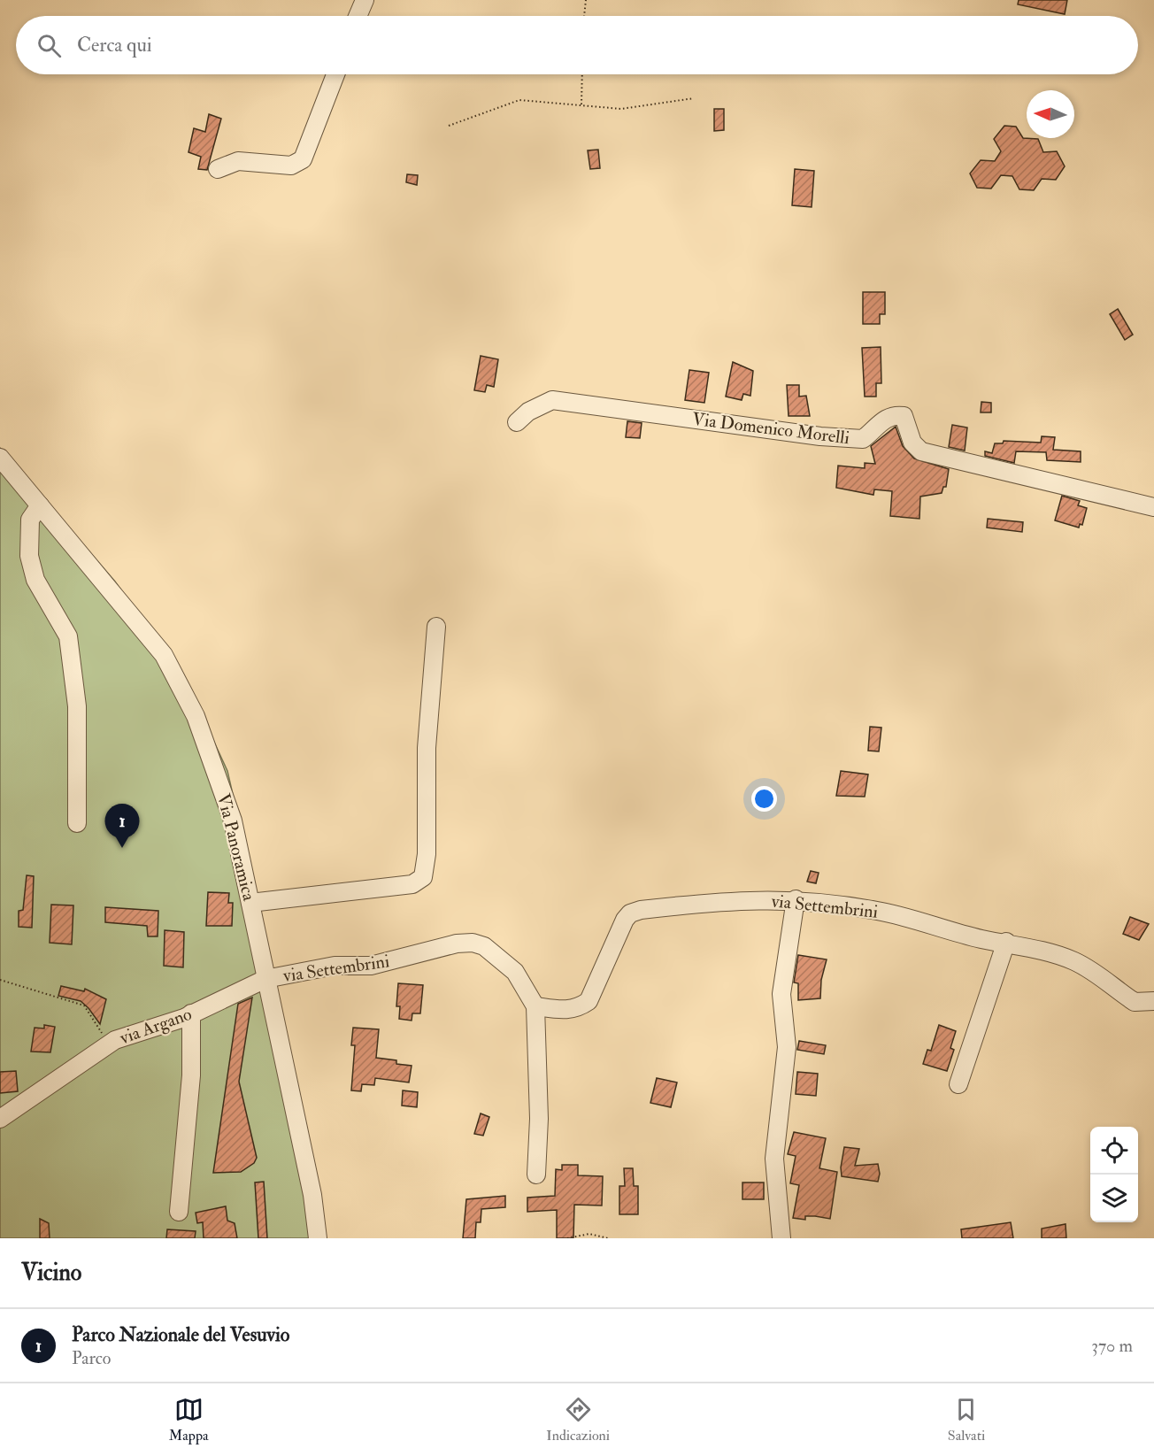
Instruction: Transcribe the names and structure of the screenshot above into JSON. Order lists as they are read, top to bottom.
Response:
{
  "streets": {
    "street": [
      "Via Domenico Morelli",
      "Via Panoramica",
      "via Settembrini",
      "via Argano"
    ]
  },
  "crossings": [
    ["Via Panoramica", "via Settembrini"],
    ["Via Panoramica", "via Argano"],
    ["via Settembrini", "via Argano"]
  ],
  "north": "left",
  "page": {
    "search": "Cerca qui",
    "pins": "1",
    "heading": "Vicino",
    "list": [
      {
        "mark": "1",
        "name": "Parco Nazionale del Vesuvio",
        "note": "Parco",
        "value": "370 m"
      }
    ],
    "nav": ["Mappa", "Indicazioni", "Salvati"]
  }
}
